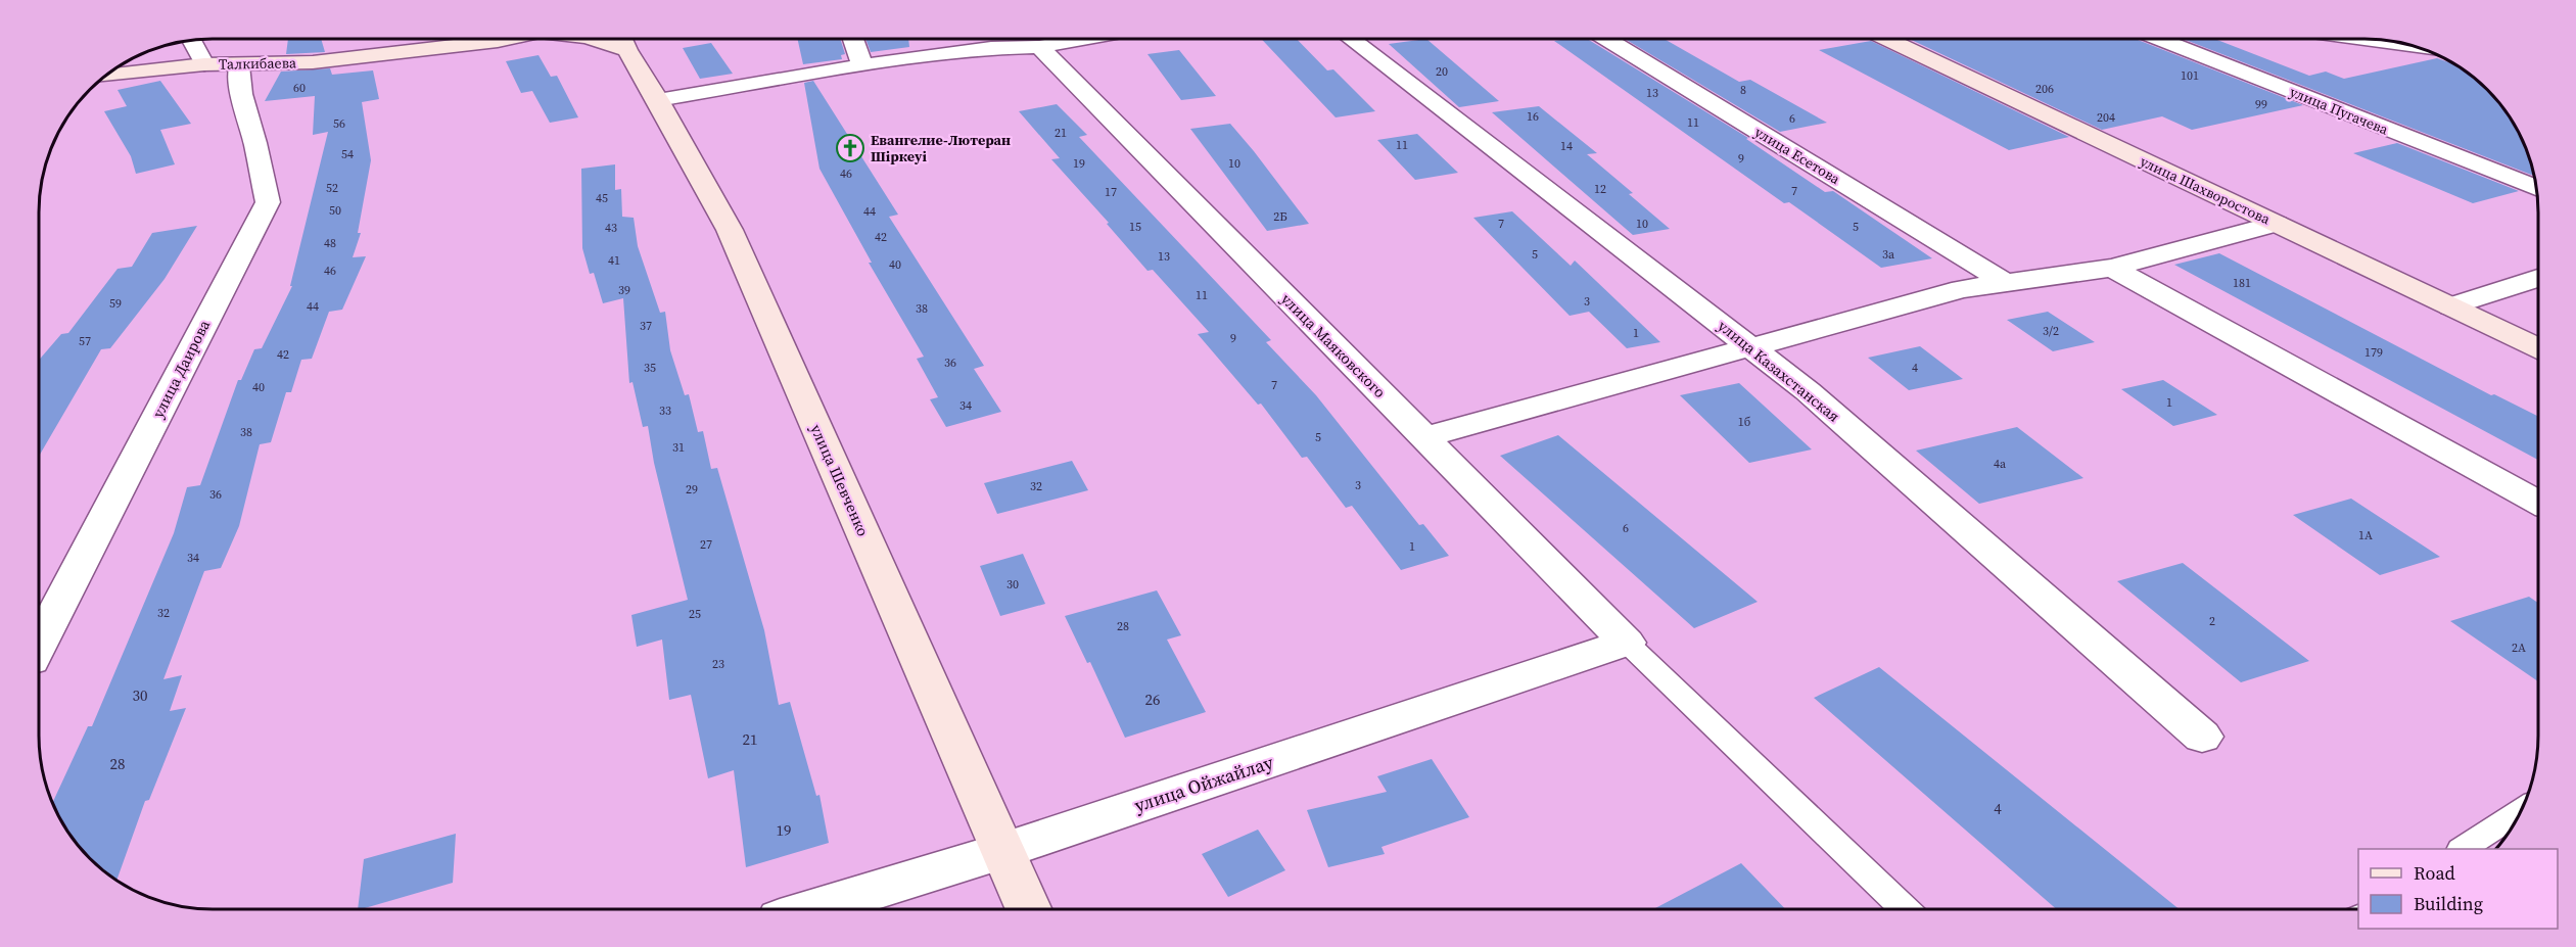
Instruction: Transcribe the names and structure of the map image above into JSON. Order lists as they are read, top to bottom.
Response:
{
  "streets": {
    "street": [
      "Талкибаева",
      "улица Пугачева",
      "улица Есетова",
      "улица Шахворостова",
      "улица Маяковского",
      "улица Даирова",
      "улица Казахстанская",
      "улица Шевченко",
      "улица Ойжайлау"
    ]
  },
  "crossings": [
    ["Талкибаева", "улица Даирова"],
    ["улица Маяковского", "улица Ойжайлау"],
    ["улица Шевченко", "улица Ойжайлау"]
  ],
  "places": {
    "church": ["Евангелие-Лютеран Шіркеуі"]
  },
  "house_numbers": [
    "20",
    "101",
    "60",
    "206",
    "8",
    "13",
    "99",
    "16",
    "204",
    "6",
    "11",
    "56",
    "21",
    "11",
    "14",
    "54",
    "9",
    "19",
    "10",
    "46",
    "52",
    "12",
    "7",
    "17",
    "45",
    "50",
    "44",
    "2Б",
    "7",
    "10",
    "15",
    "5",
    "43",
    "42",
    "48",
    "5",
    "3а",
    "13",
    "41",
    "40",
    "46",
    "181",
    "39",
    "11",
    "3",
    "59",
    "44",
    "38",
    "37",
    "3/2",
    "1",
    "9",
    "57",
    "179",
    "42",
    "36",
    "35",
    "4",
    "7",
    "40",
    "1",
    "34",
    "33",
    "1б",
    "38",
    "5",
    "31",
    "4а",
    "3",
    "32",
    "29",
    "36",
    "6",
    "1А",
    "27",
    "1",
    "34",
    "30",
    "32",
    "25",
    "2",
    "28",
    "2А",
    "23",
    "30",
    "26",
    "21",
    "28",
    "4",
    "19"
  ],
  "legend": ["Road", "Building"]
}
